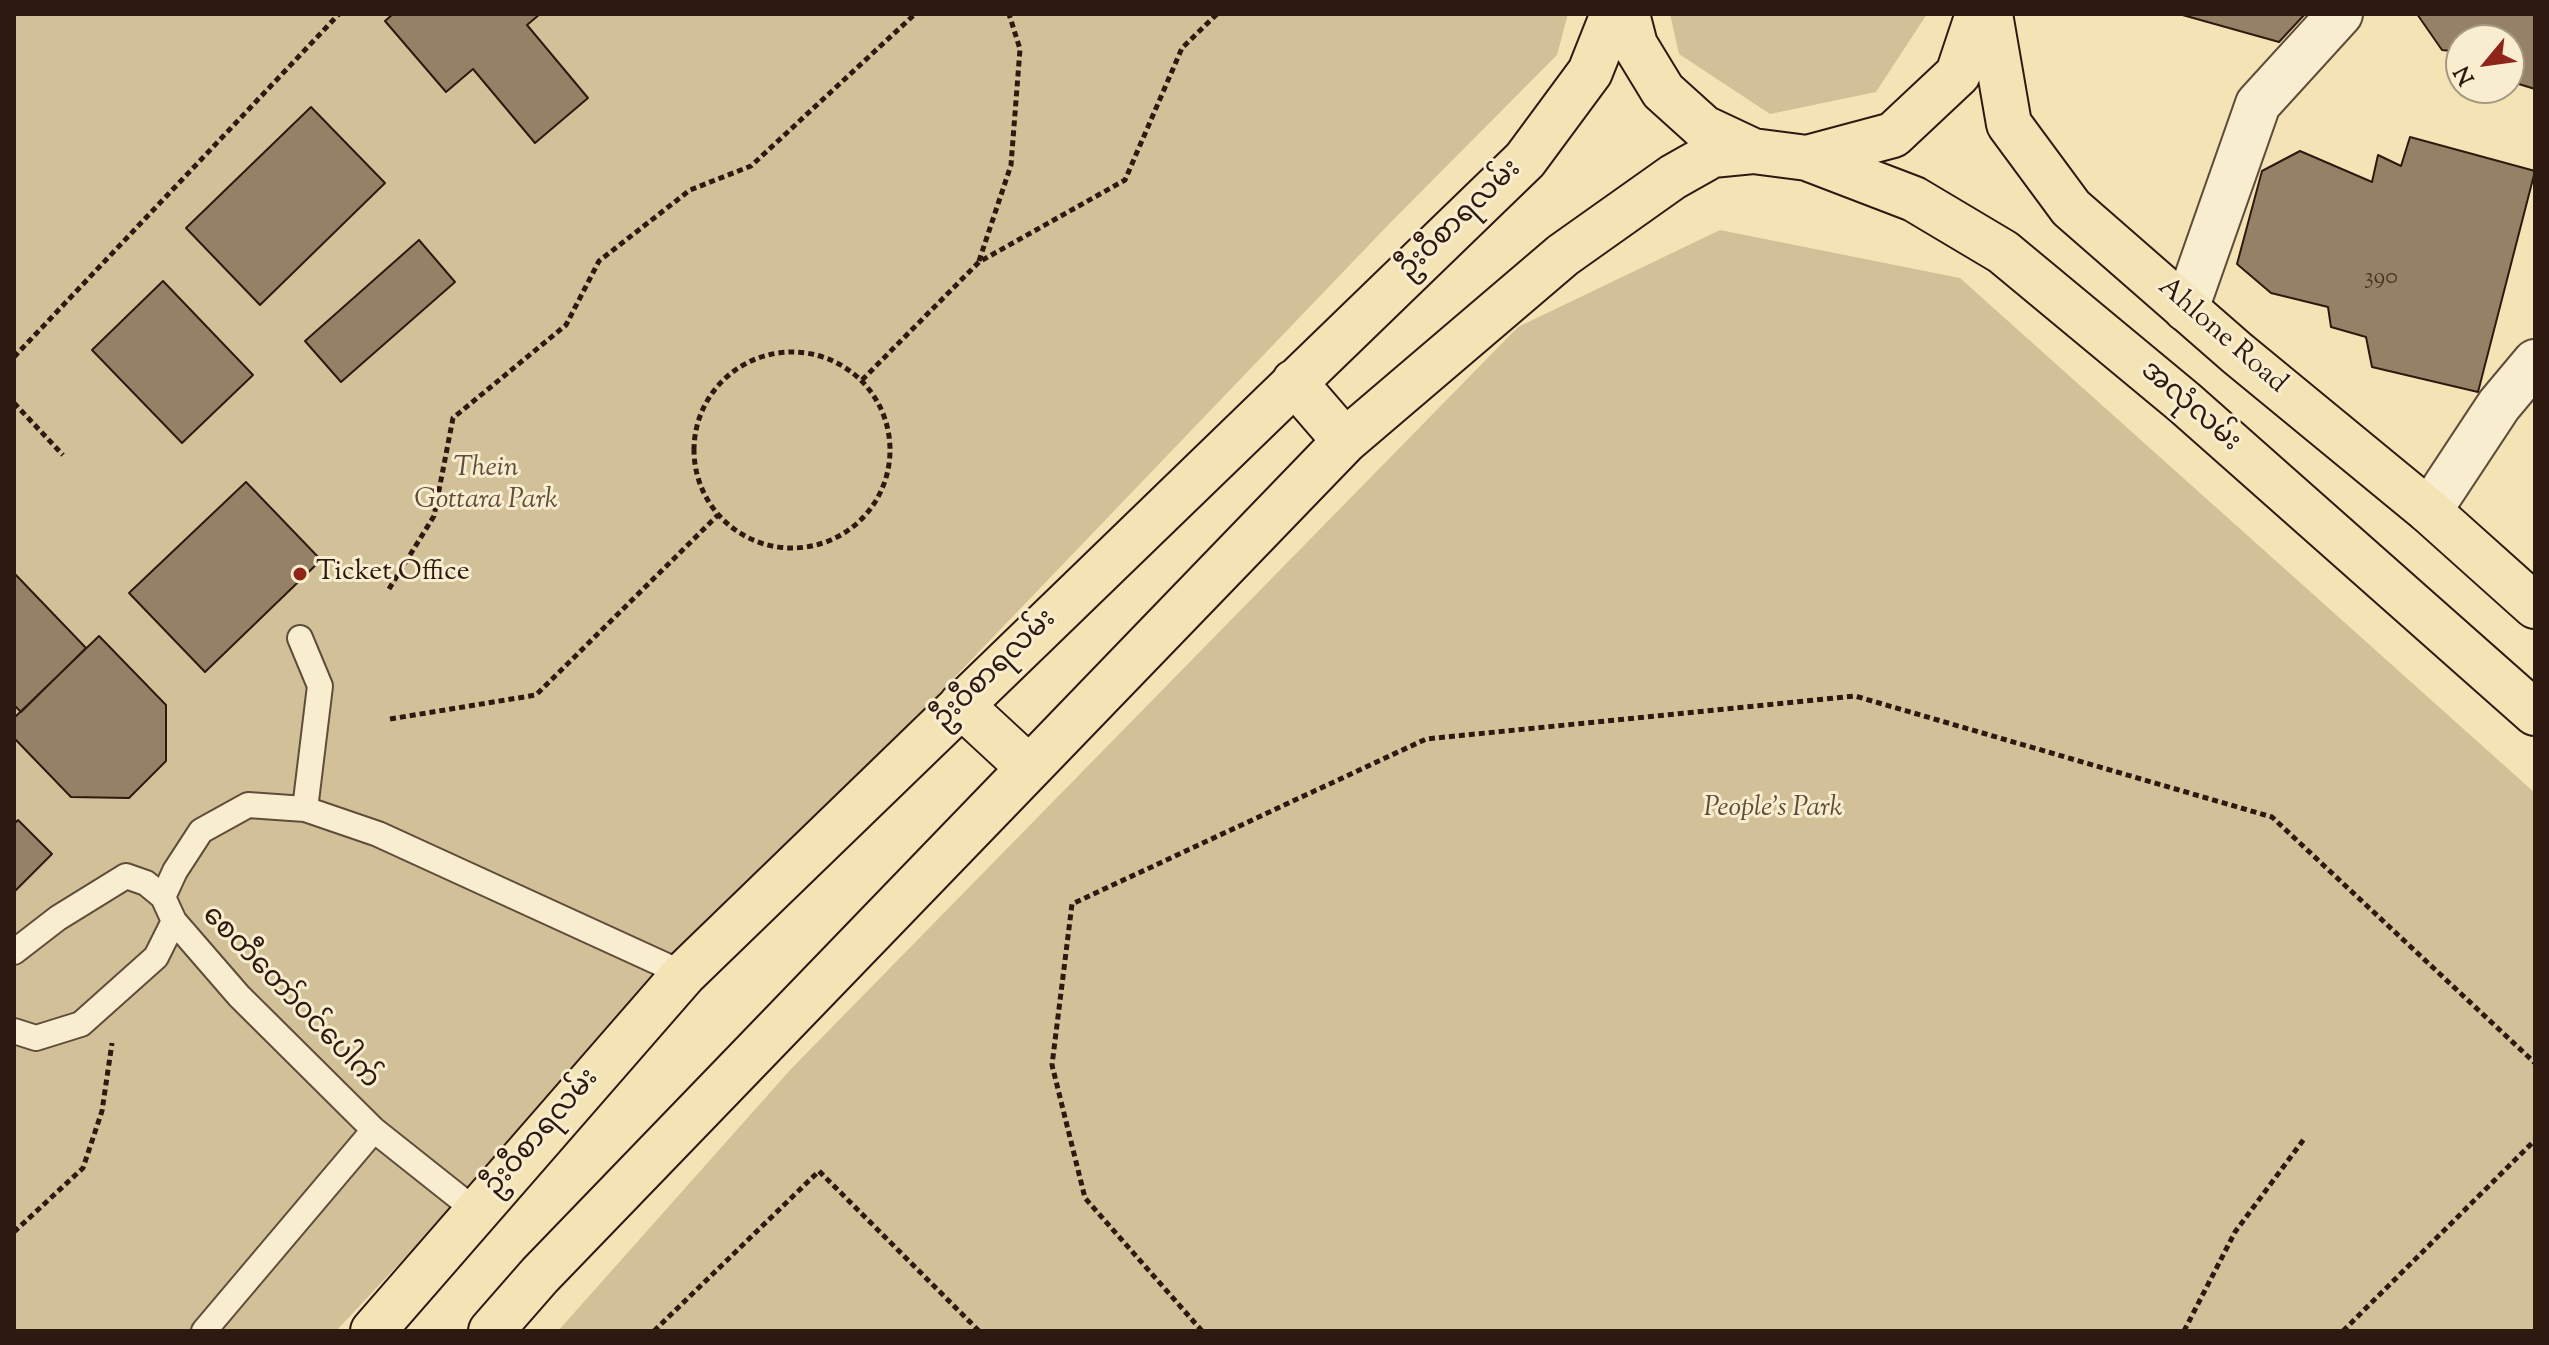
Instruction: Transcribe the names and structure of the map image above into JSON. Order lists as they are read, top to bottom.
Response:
{
  "streets": {
    "main road": ["ဦးဝီစာရလမ်း", "Ahlone Road", "အလုံလမ်း"],
    "lane": ["စေတီတော်ဝင်ပေါက်"]
  },
  "crossings": [
    ["ဦးဝီစာရလမ်း", "စေတီတော်ဝင်ပေါက်"]
  ],
  "parks": ["Thein Gottara Park", "People's Park"],
  "places": ["Ticket Office"],
  "house_numbers": ["390"],
  "north": "bottom left"
}
